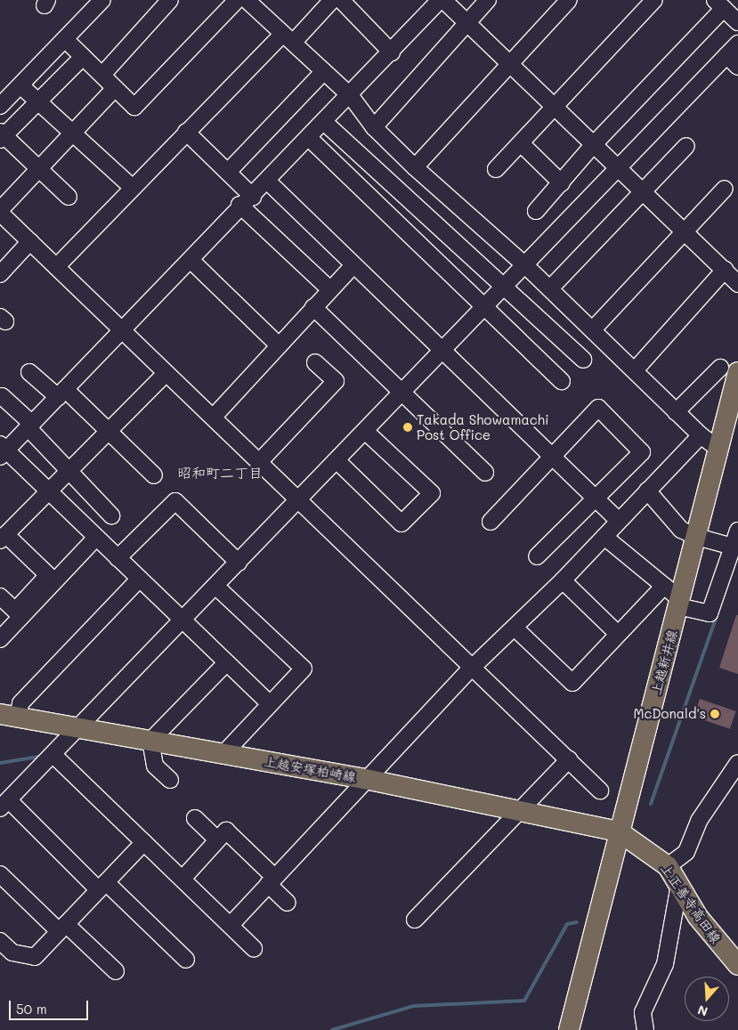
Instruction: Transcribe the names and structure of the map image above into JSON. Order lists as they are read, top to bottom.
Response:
{
  "streets": {
    "main road": ["上越新井線", "上越安塚柏崎線", "上正善寺高田線"]
  },
  "crossings": [
    ["上越新井線", "上越安塚柏崎線"],
    ["上越新井線", "上正善寺高田線"],
    ["上越安塚柏崎線", "上正善寺高田線"]
  ],
  "districts": ["昭和町二丁目"],
  "places": ["Takada Showamachi Post Office", "McDonald's"],
  "scale_bar": "50 m",
  "north": "bottom"
}
